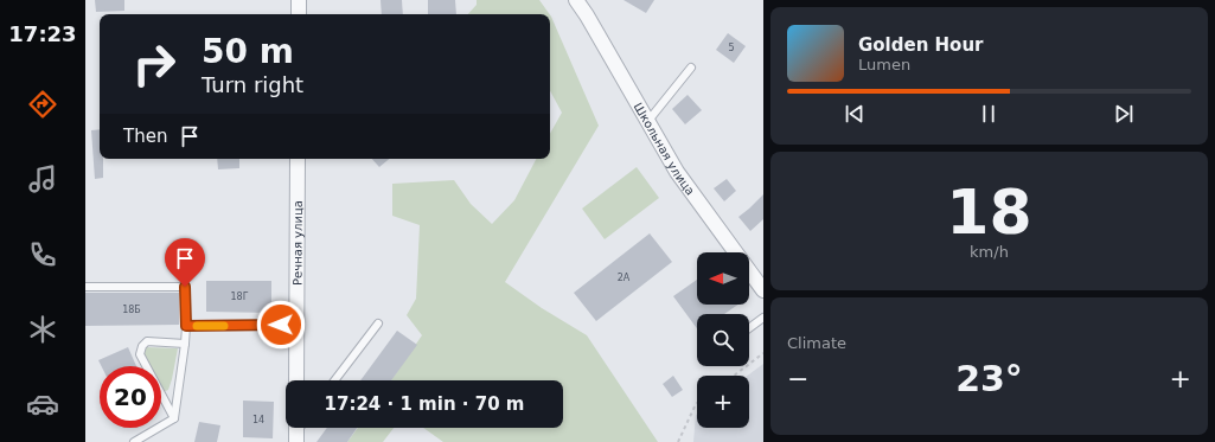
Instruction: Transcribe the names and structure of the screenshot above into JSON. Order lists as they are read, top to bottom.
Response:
{
  "streets": {
    "street": ["Школьная улица", "Речная улица"]
  },
  "house_numbers": [
    "5",
    "2А",
    "18Г",
    "18Б",
    "14"
  ],
  "north": "left",
  "page": {
    "tabs": "17:23",
    "turn": ["50 m", "Turn right"],
    "song": ["Golden Hour", "Lumen"],
    "then": "Then",
    "tile": [
      ["18", "km/h"],
      "Climate"
    ],
    "map_buttons": "+",
    "heat": ["−", "23°", "+"],
    "limit": "20",
    "trip": "17:24 · 1 min · 70 m"
  }
}
